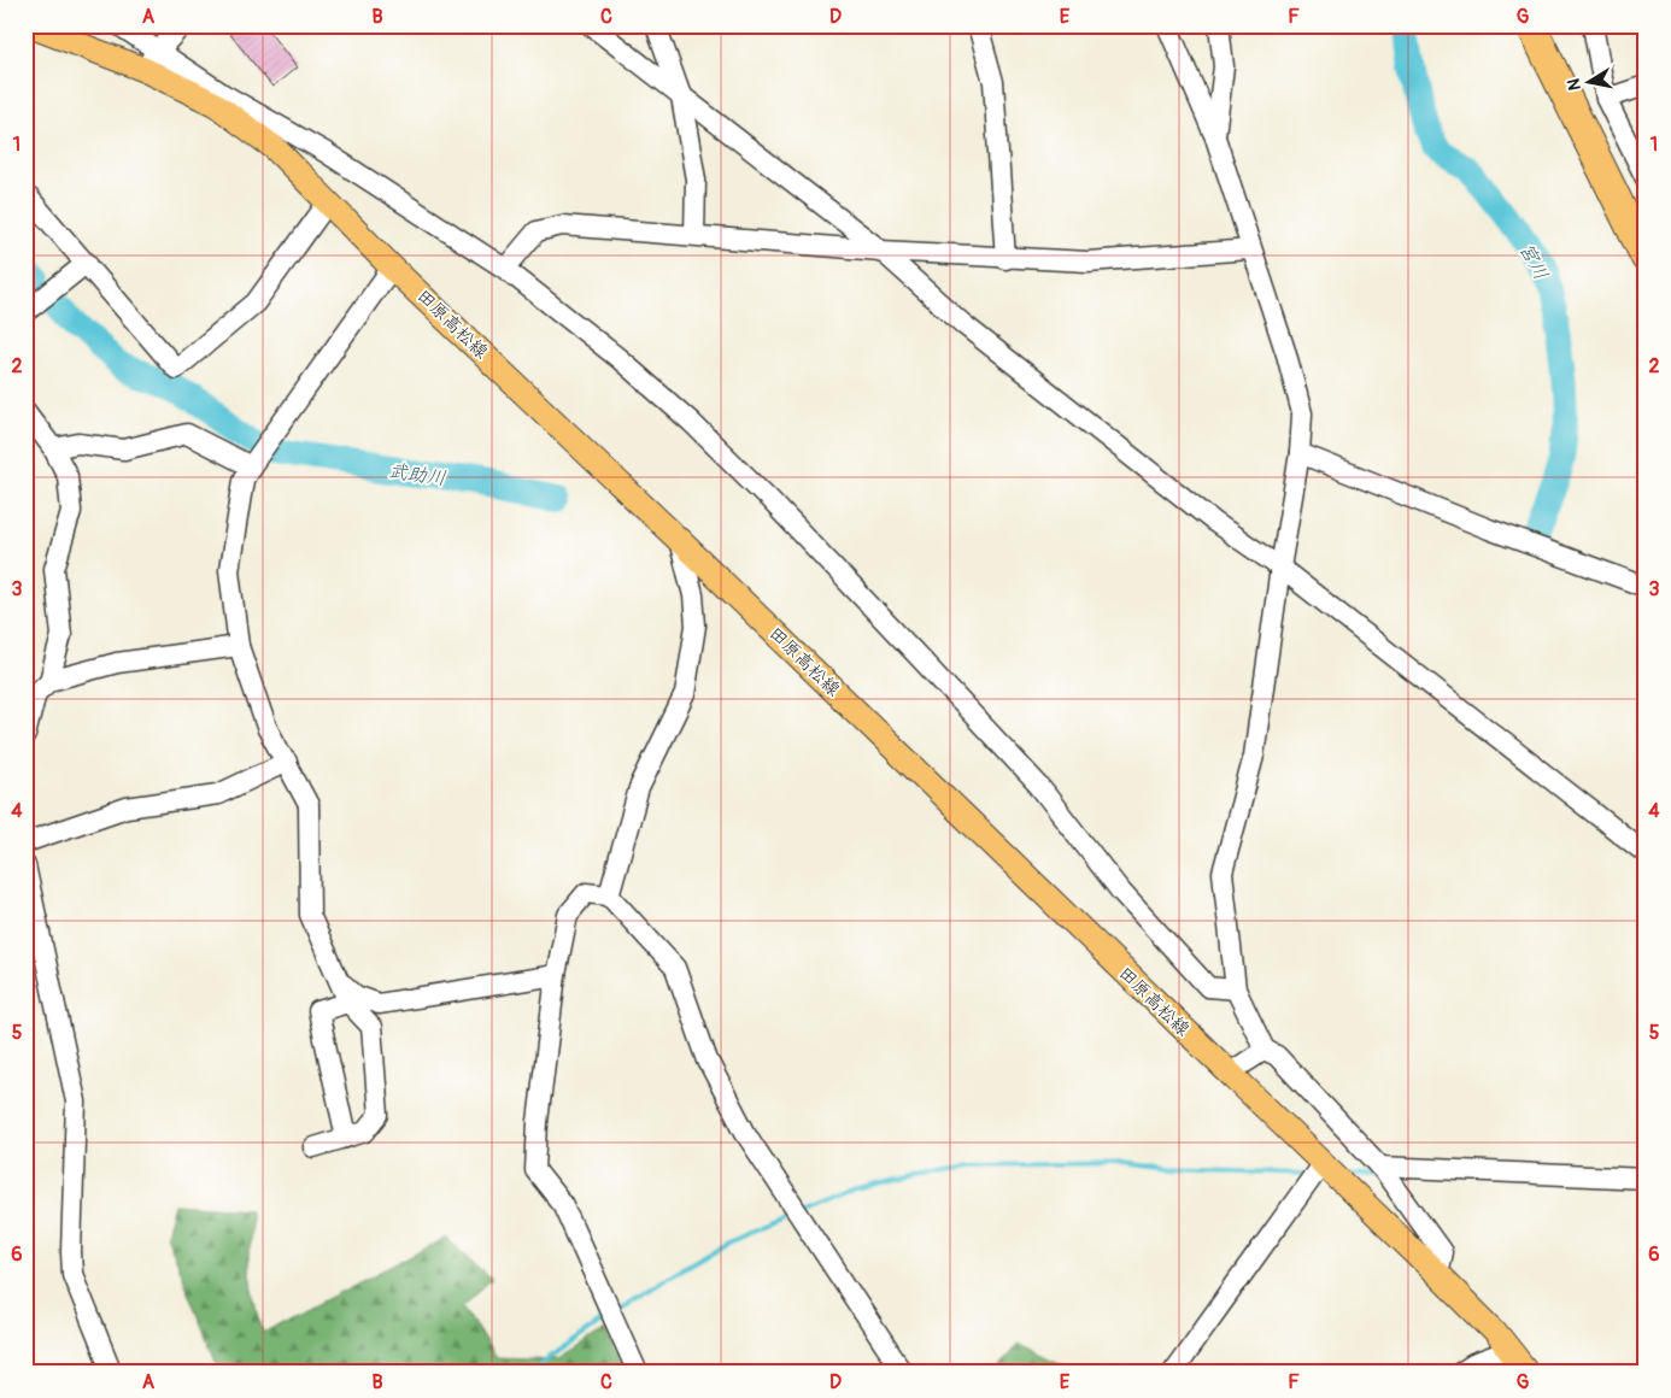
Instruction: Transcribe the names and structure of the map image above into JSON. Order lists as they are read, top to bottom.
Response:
{
  "streets": {
    "main road": ["田原高松線"]
  },
  "water": ["宮川", "武助川"],
  "north": "left",
  "grid": {
    "columns": [
      "A",
      "B",
      "C",
      "D",
      "E",
      "F",
      "G"
    ],
    "rows": [
      "1",
      "2",
      "3",
      "4",
      "5",
      "6"
    ]
  }
}
